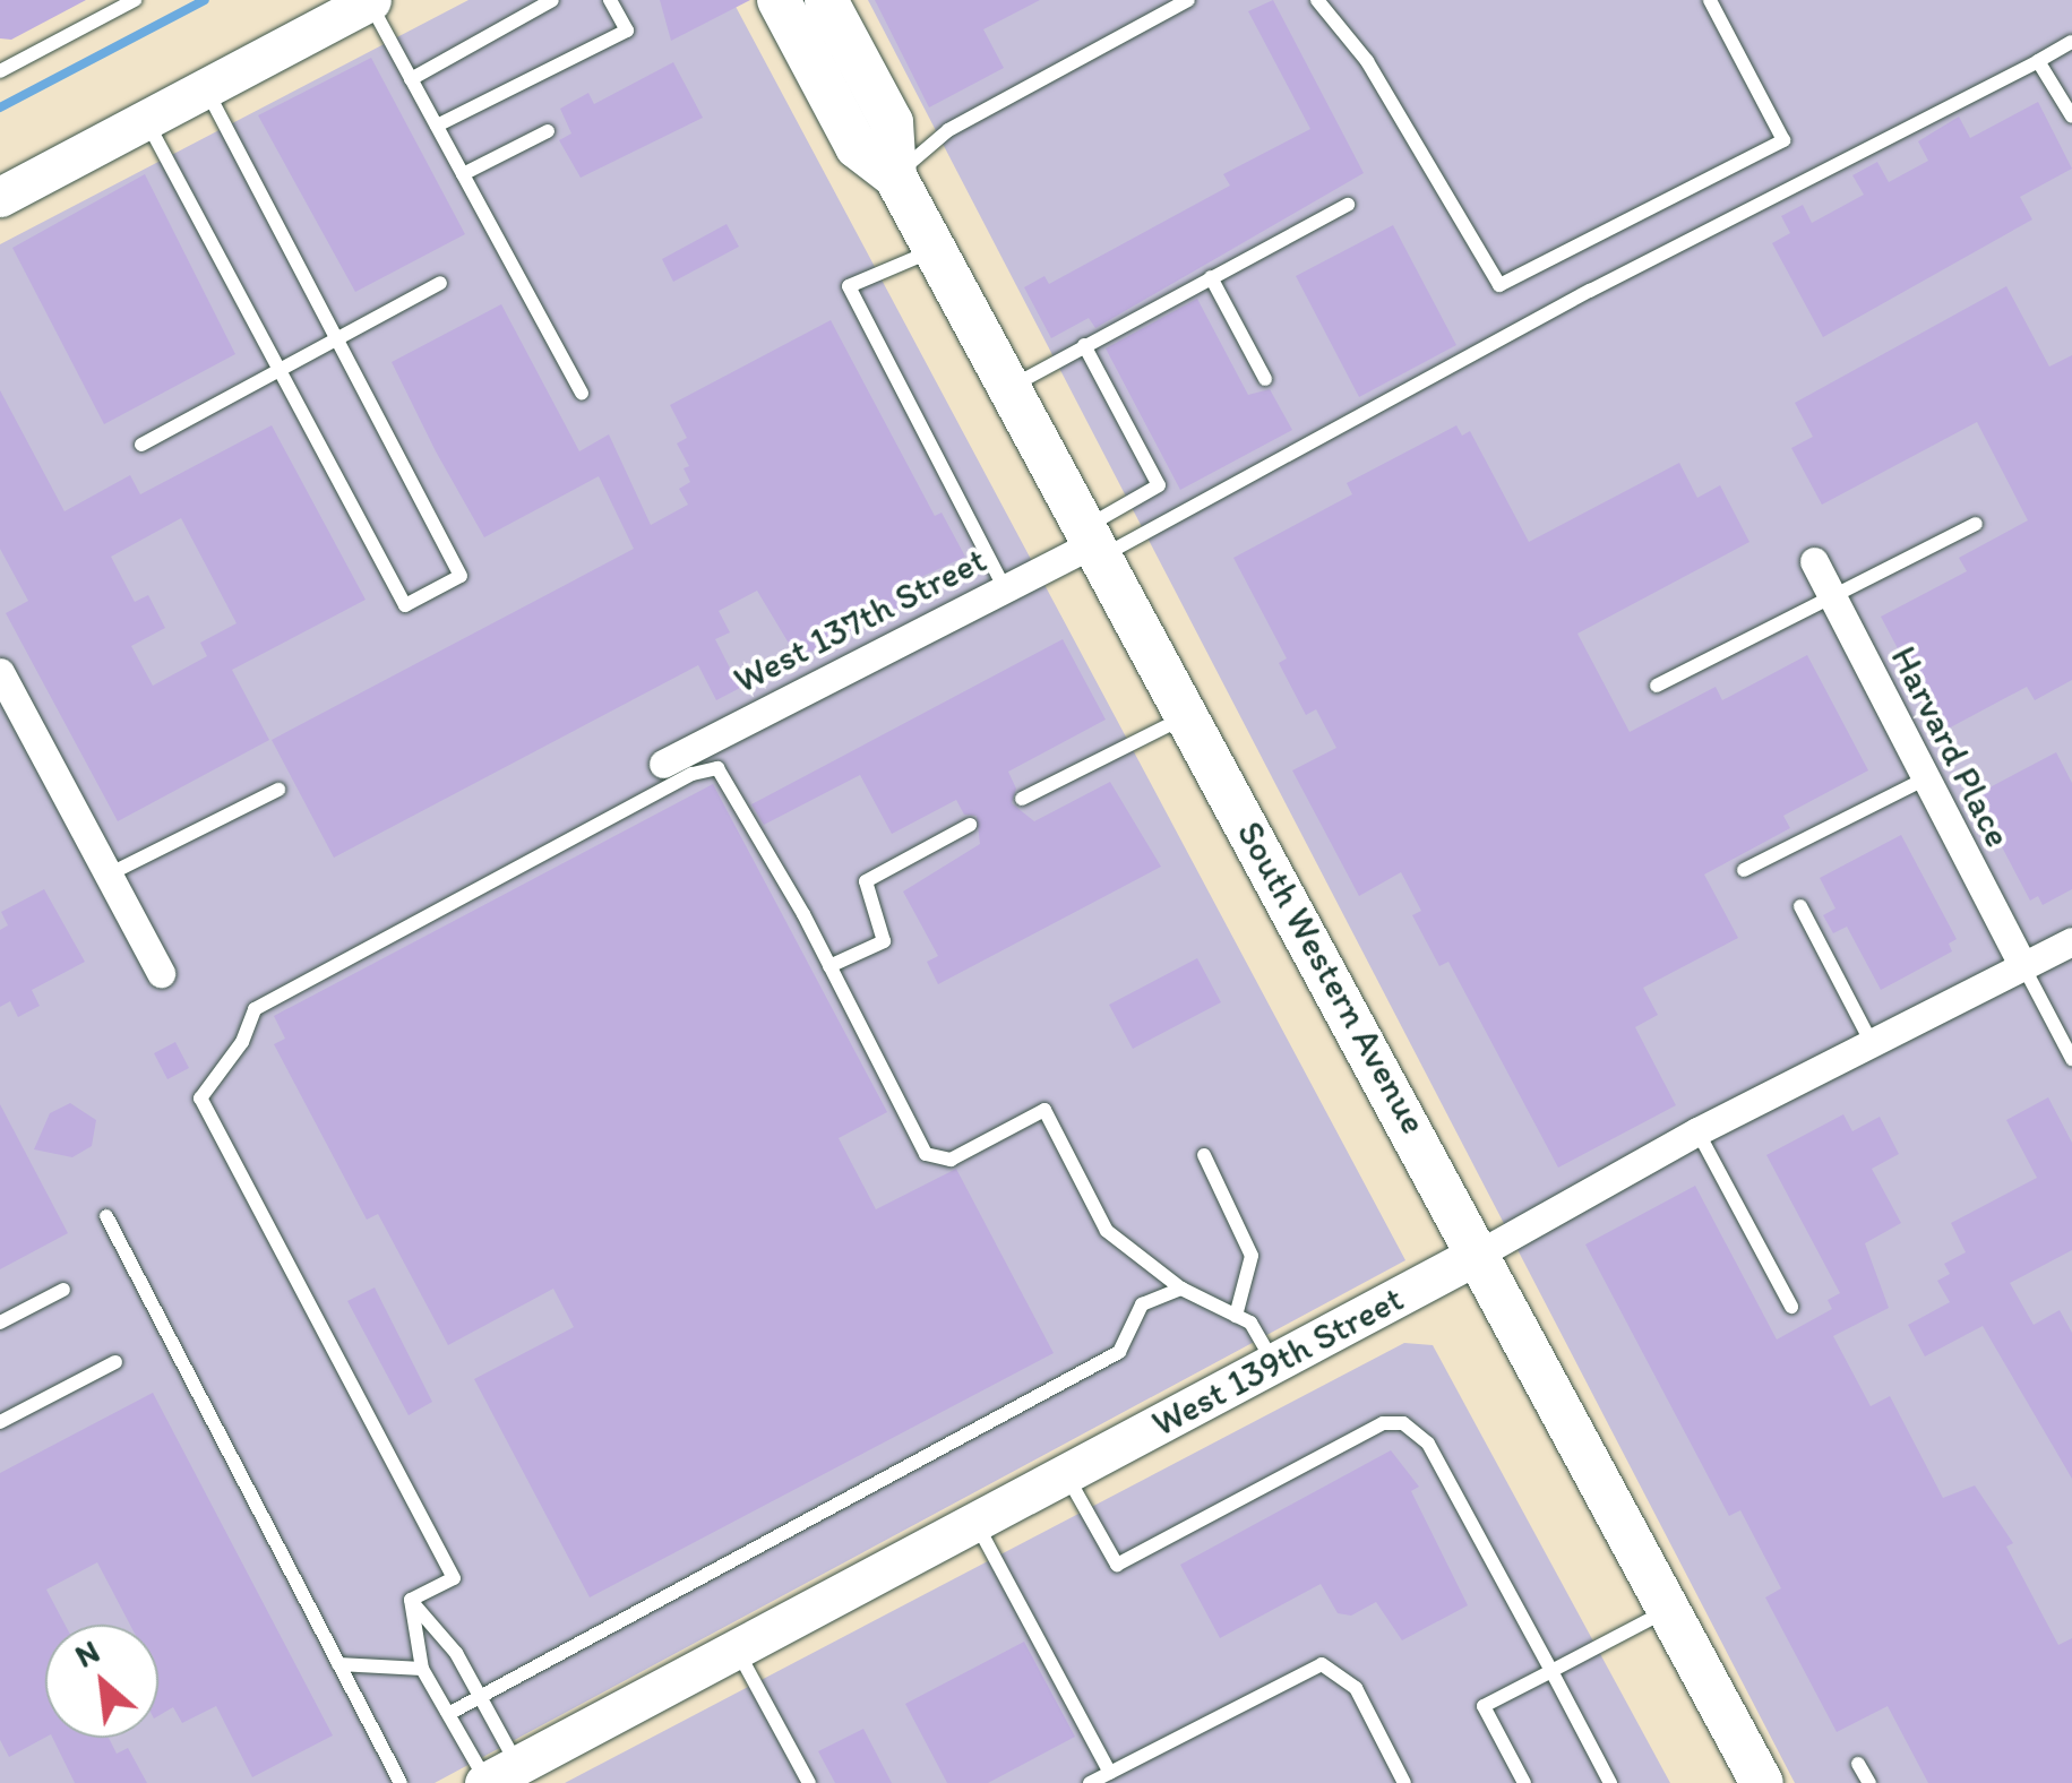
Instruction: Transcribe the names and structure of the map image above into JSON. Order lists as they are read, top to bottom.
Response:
{
  "streets": {
    "main road": ["South Western Avenue"],
    "street": ["West 137th Street", "Harvard Place", "West 139th Street"]
  },
  "crossings": [
    ["West 137th Street", "South Western Avenue"],
    ["Harvard Place", "West 139th Street"],
    ["South Western Avenue", "West 139th Street"]
  ],
  "north": "top left"
}
